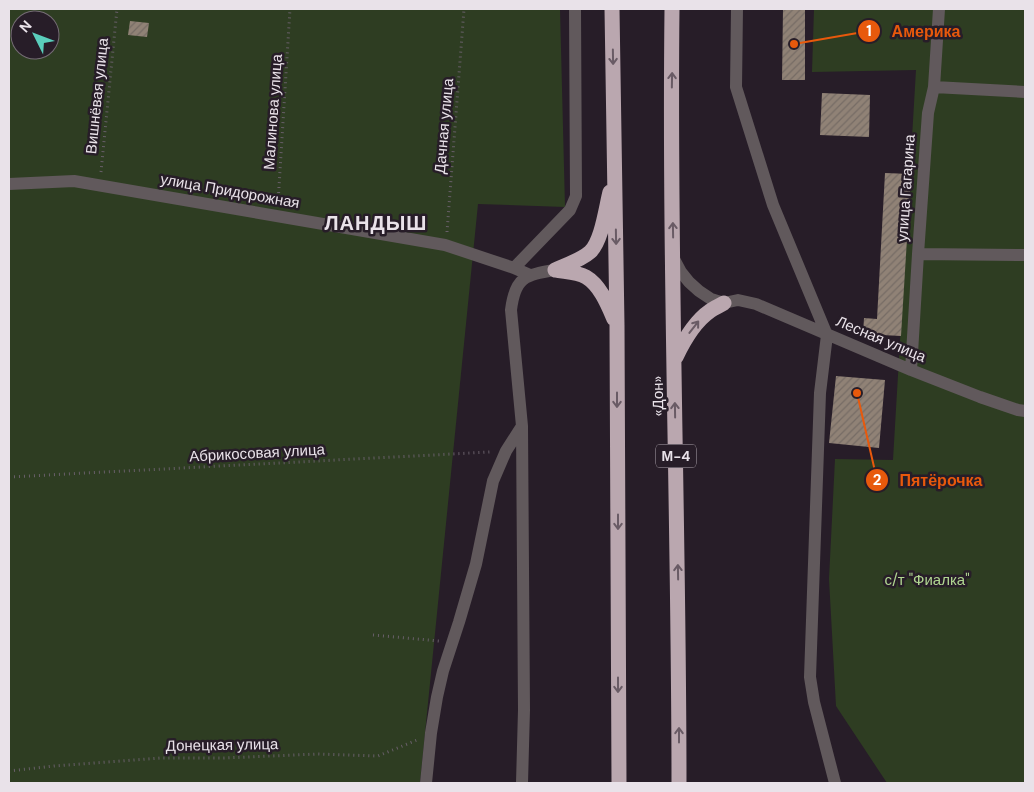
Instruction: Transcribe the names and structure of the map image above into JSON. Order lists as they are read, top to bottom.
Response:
{
  "streets": {
    "highway": ["«Дон»", "М-4"],
    "street": ["улица Гагарина", "улица Придорожная", "Лесная улица"],
    "path": [
      "Вишнёвая улица",
      "Малинова улица",
      "Дачная улица",
      "Абрикосовая улица",
      "Донецкая улица"
    ]
  },
  "crossings": [
    ["Вишнёвая улица", "улица Придорожная"],
    ["Малинова улица", "улица Придорожная"],
    ["Дачная улица", "улица Придорожная"],
    ["улица Гагарина", "Лесная улица"]
  ],
  "districts": ["ЛАНДЫШ"],
  "parks": ["с/т \"Фиалка\""],
  "places": ["Америка", "Пятёрочка"],
  "north": "top left"
}
